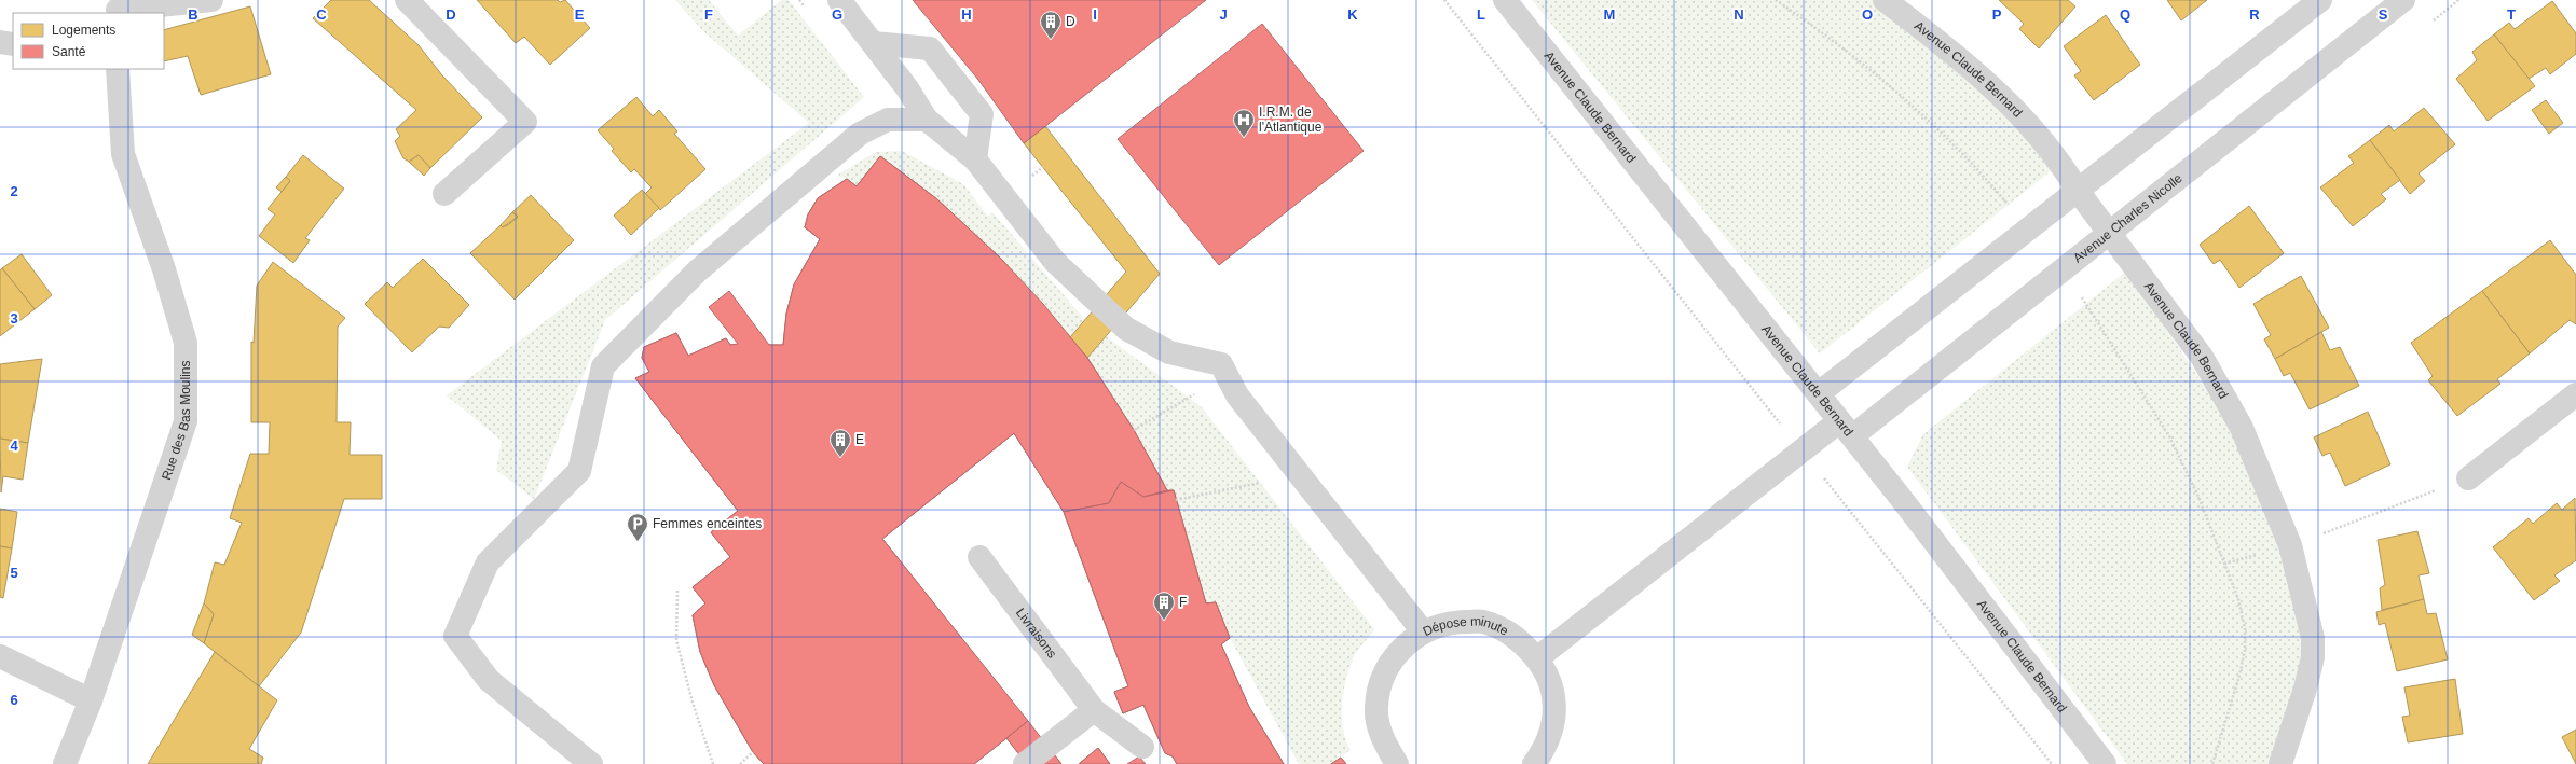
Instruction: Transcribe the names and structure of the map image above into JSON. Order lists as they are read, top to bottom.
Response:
{
  "streets": {
    "street": [
      "Avenue Claude Bernard",
      "Avenue Charles Nicolle",
      "Rue des Bas Moulins",
      "Livraisons",
      "Dépose minute"
    ]
  },
  "crossings": [
    ["Avenue Claude Bernard", "Avenue Charles Nicolle"],
    ["Avenue Charles Nicolle", "Dépose minute"]
  ],
  "places": {
    "building": ["D", "E", "F"],
    "hospital": ["I.R.M. de l'Atlantique"],
    "parking": ["Femmes enceintes"]
  },
  "legend": ["Logements", "Santé"],
  "grid": {
    "columns": [
      "B",
      "C",
      "D",
      "E",
      "F",
      "G",
      "H",
      "I",
      "J",
      "K",
      "L",
      "M",
      "N",
      "O",
      "P",
      "Q",
      "R",
      "S",
      "T"
    ],
    "rows": [
      "2",
      "3",
      "4",
      "5",
      "6"
    ]
  }
}
